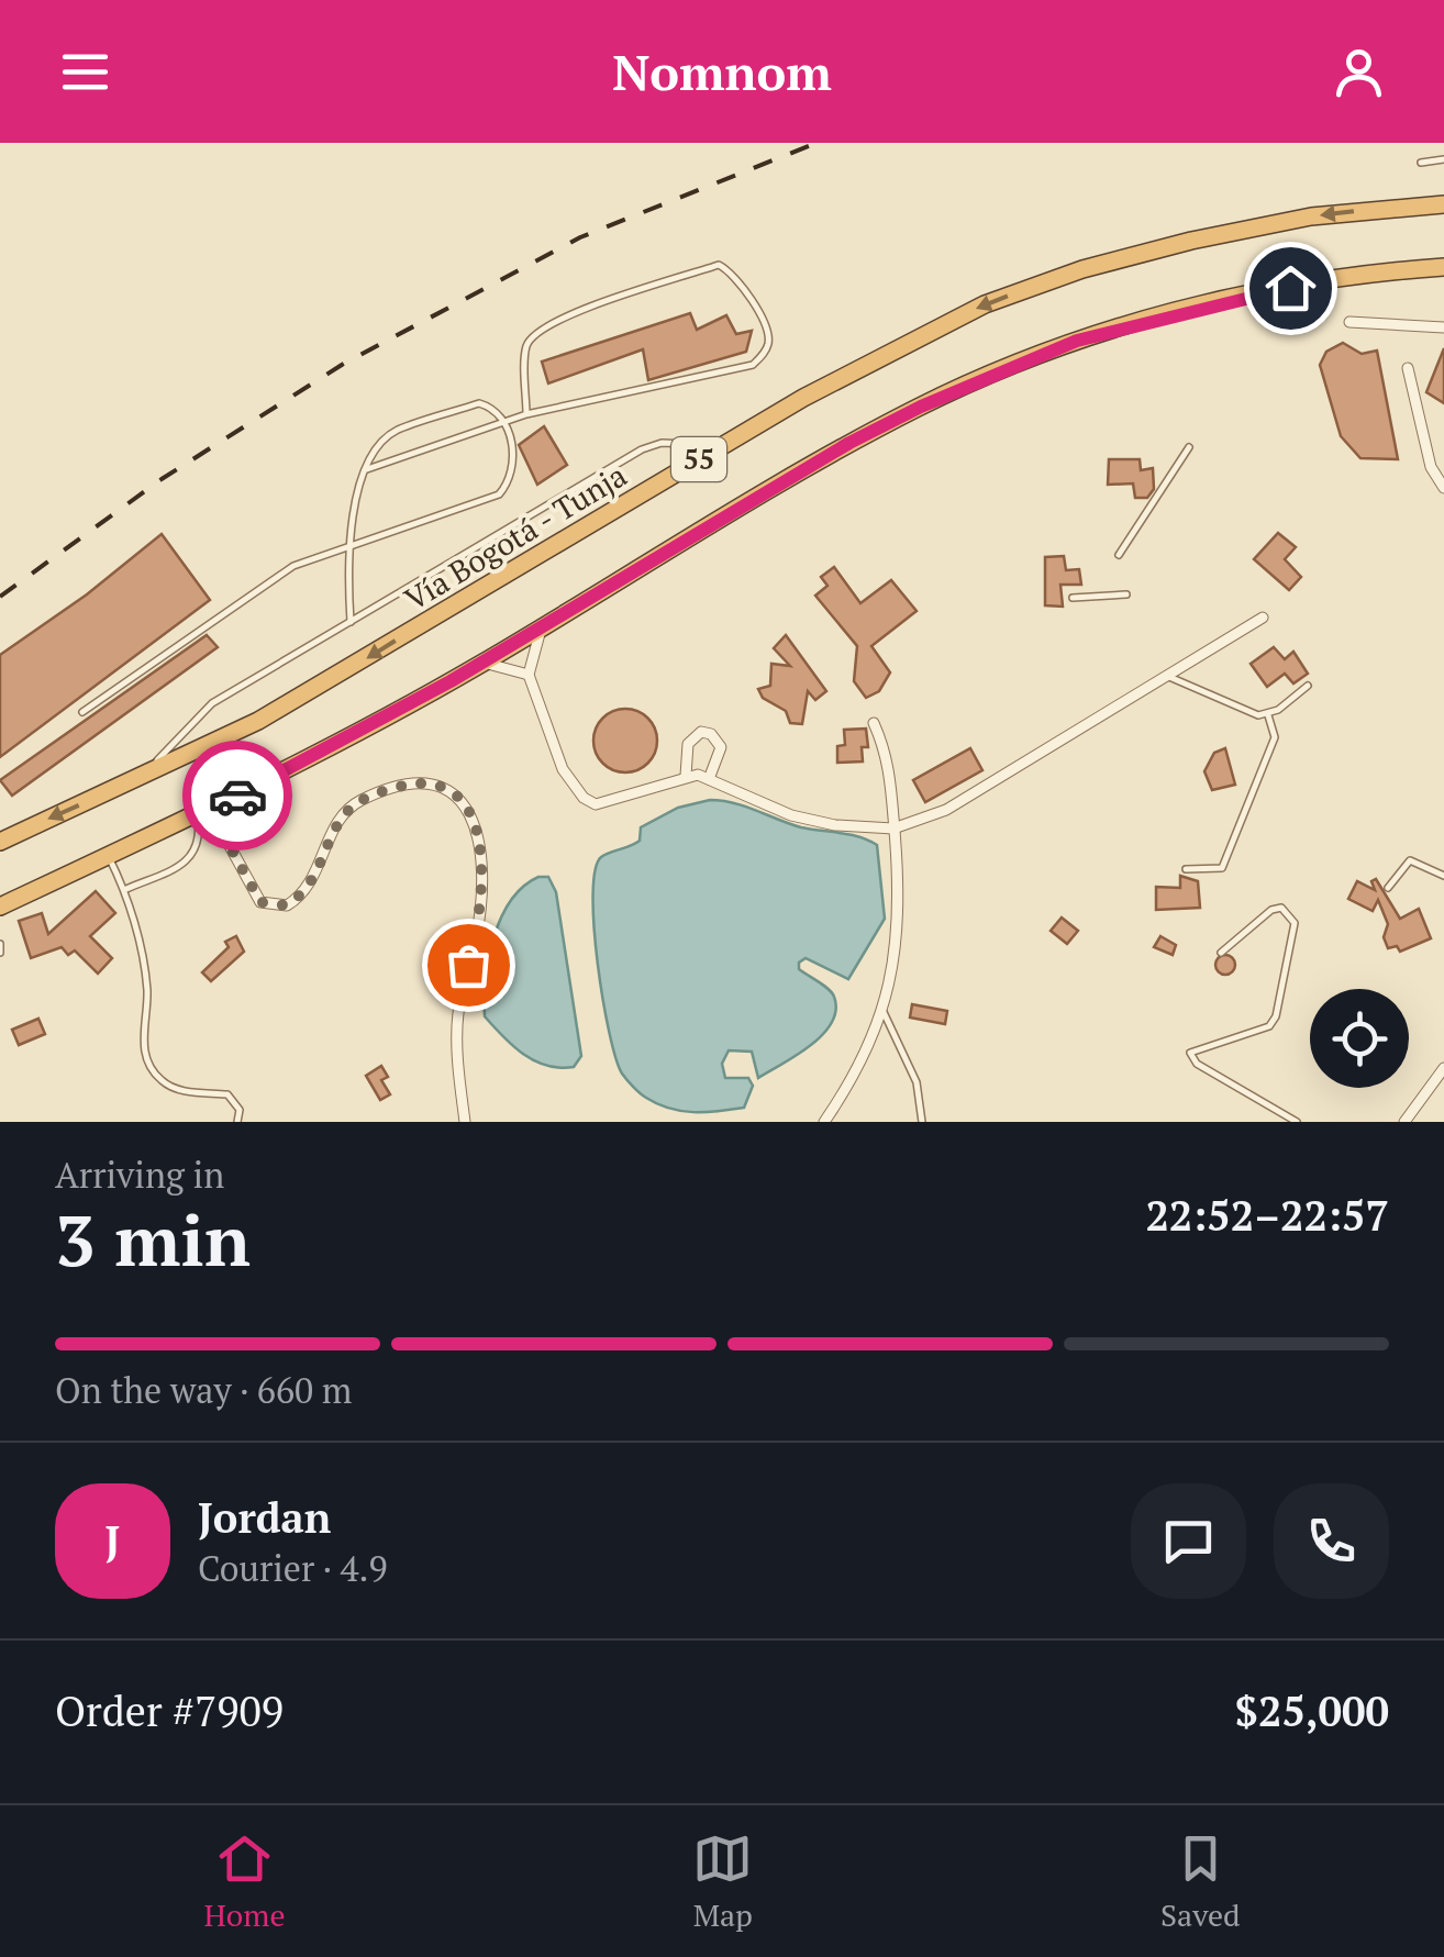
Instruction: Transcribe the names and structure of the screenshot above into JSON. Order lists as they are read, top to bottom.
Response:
{
  "streets": {
    "highway": ["55", "Vía Bogotá - Tunja"]
  },
  "page": {
    "header": "Nomnom",
    "heading": ["3 min", "Arriving in", "22:52–22:57"],
    "panel": [
      "Jordan",
      "Courier · 4.9",
      "Order #7909",
      "$25,000"
    ],
    "bar": "On the way · 660 m",
    "round": "J",
    "tabs": ["Home", "Map", "Saved"]
  }
}
